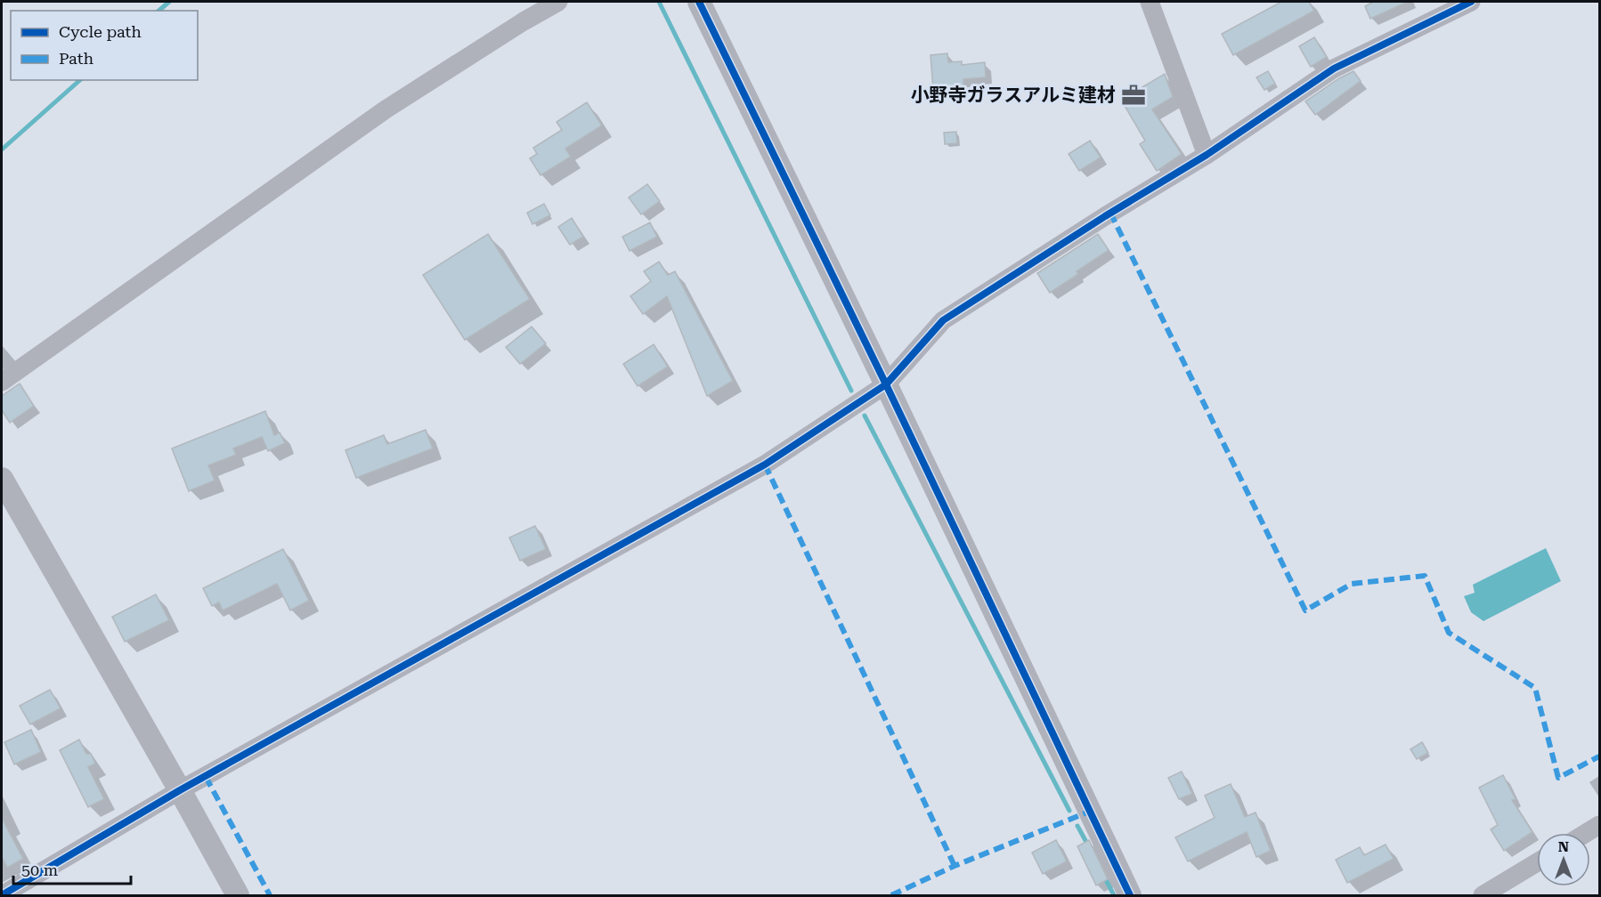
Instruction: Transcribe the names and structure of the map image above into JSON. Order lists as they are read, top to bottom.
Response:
{
  "places": {
    "office": ["小野寺ガラスアルミ建材"]
  },
  "legend": ["Cycle path", "Path"],
  "scale_bar": "50 m",
  "north": "top"
}
